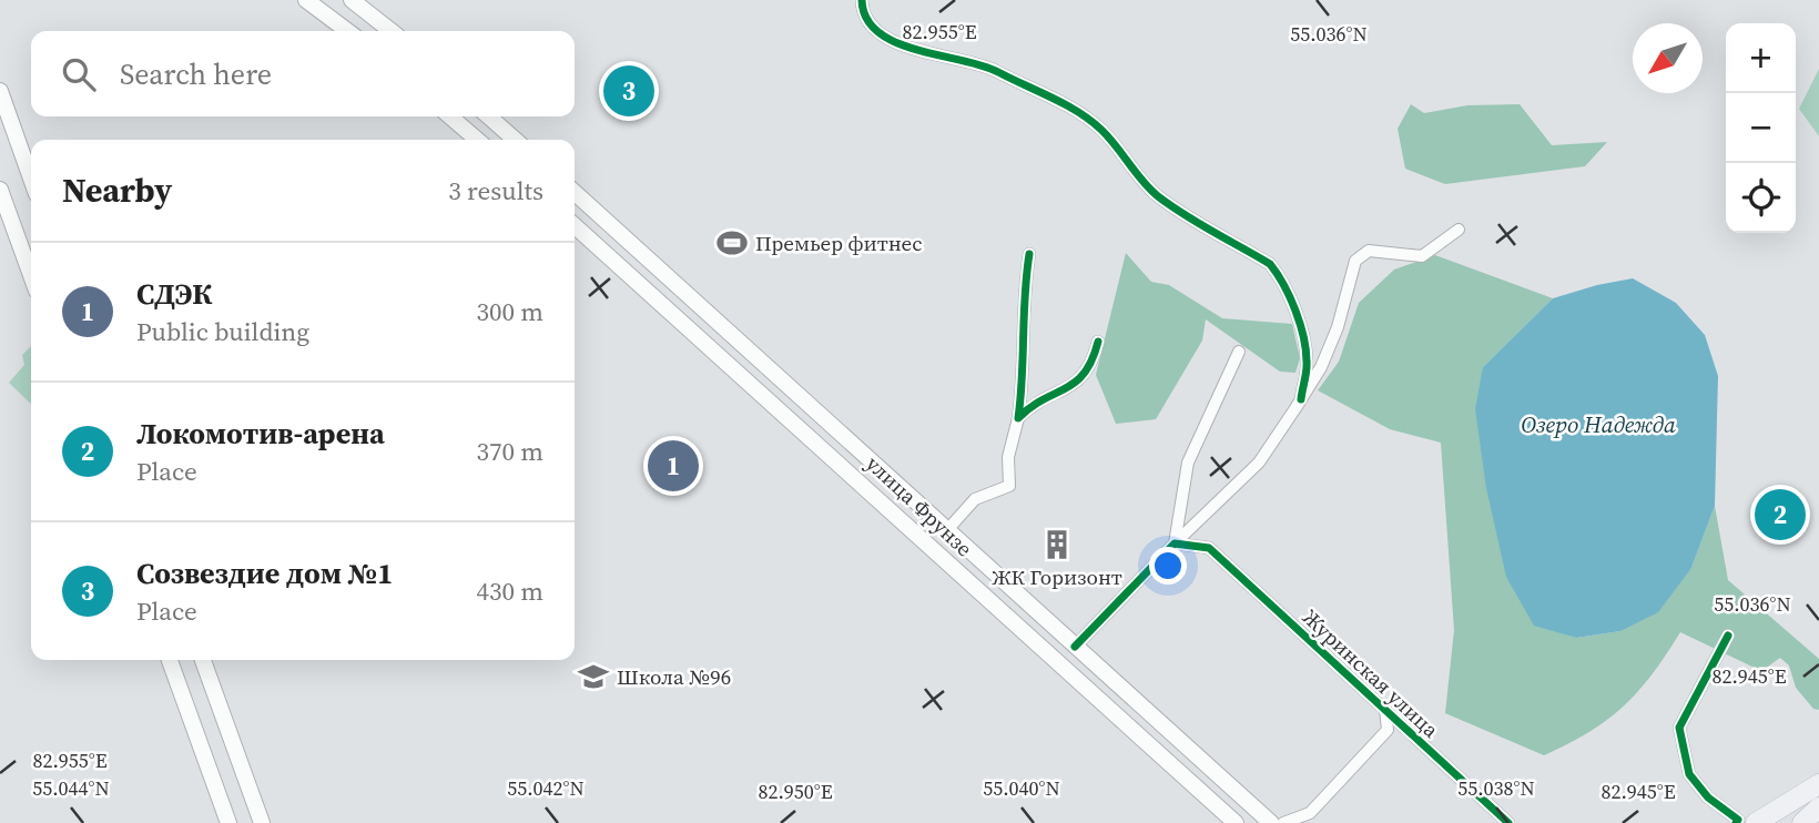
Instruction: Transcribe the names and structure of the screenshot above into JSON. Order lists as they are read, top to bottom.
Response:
{
  "streets": {
    "main road": ["улица Фрунзе"],
    "street": ["Журинская улица"]
  },
  "water": ["Озеро Надежда"],
  "places": {
    "sports": ["Премьер фитнес"],
    "building": ["ЖК Горизонт"],
    "school or university": ["Школа №96"]
  },
  "north": "bottom left",
  "page": {
    "map_buttons": ["+", "−"],
    "search": "Search here",
    "pins": ["3", "1", "2"],
    "heading": ["Nearby", "3 results"],
    "list": [
      {
        "mark": "1",
        "name": "СДЭК",
        "note": "Public building",
        "value": "300 m"
      },
      {
        "mark": "2",
        "name": "Локомотив-арена",
        "note": "Place",
        "value": "370 m"
      },
      {
        "mark": "3",
        "name": "Созвездие дом №1",
        "note": "Place",
        "value": "430 m"
      }
    ]
  },
  "coordinates": [
    "82.955°E",
    "55.036°N",
    "82.945°E",
    "55.044°N",
    "55.042°N",
    "55.040°N",
    "55.038°N",
    "82.950°E"
  ]
}
